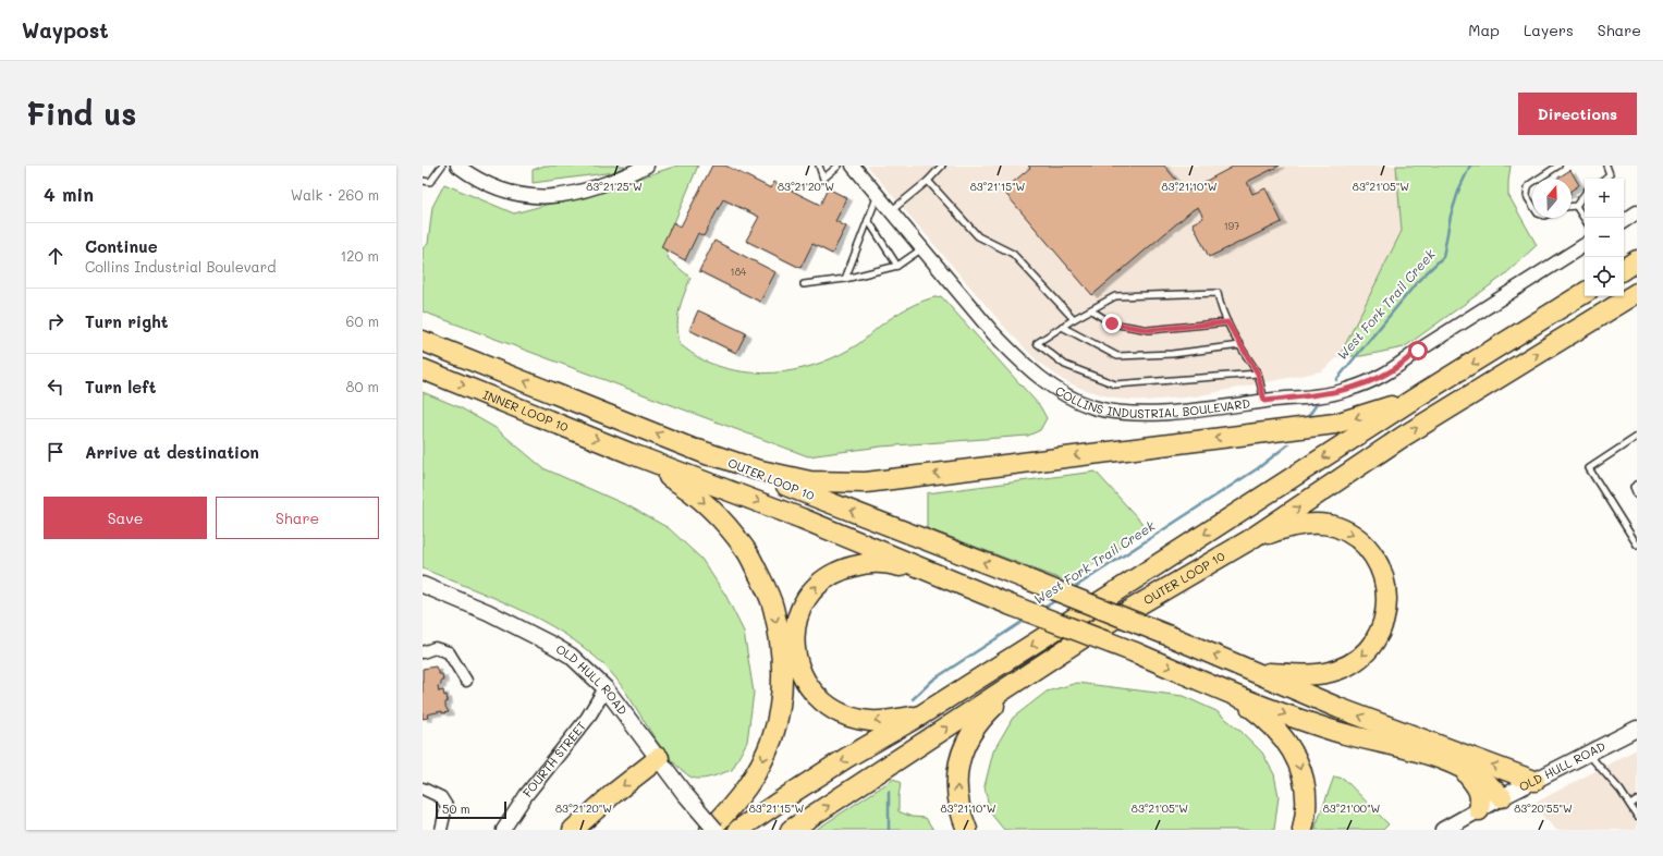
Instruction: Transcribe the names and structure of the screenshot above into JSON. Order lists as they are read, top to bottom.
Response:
{
  "streets": {
    "highway": ["INNER LOOP 10", "OUTER LOOP 10"],
    "main road": ["OLD HULL ROAD"],
    "street": ["COLLINS INDUSTRIAL BOULEVARD", "FOURTH STREET"]
  },
  "crossings": [
    ["OUTER LOOP 10", "OLD HULL ROAD"],
    ["OLD HULL ROAD", "FOURTH STREET"]
  ],
  "one_way": ["INNER LOOP 10"],
  "water": ["West Fork Trail Creek"],
  "house_numbers": ["197", "184"],
  "scale_bar": "50 m",
  "north": "top",
  "page": {
    "header": "Waypost",
    "nav": ["Map", "Layers", "Share"],
    "buttons": [
      "Directions",
      ["Save", "Share"]
    ],
    "title": "Find us",
    "heading": ["4 min", "Walk · 260 m"],
    "map_buttons": ["+", "−"],
    "list": [
      ["Continue", "Collins Industrial Boulevard", "120 m"],
      ["Turn right", "60 m"],
      ["Turn left", "80 m"],
      "Arrive at destination"
    ],
    "scale": "50 m"
  },
  "coordinates": [
    "83°21'20\"W",
    "83°21'15\"W",
    "83°21'10\"W",
    "83°21'05\"W",
    "83°21'25\"W",
    "83°21'00\"W",
    "83°20'55\"W"
  ]
}
